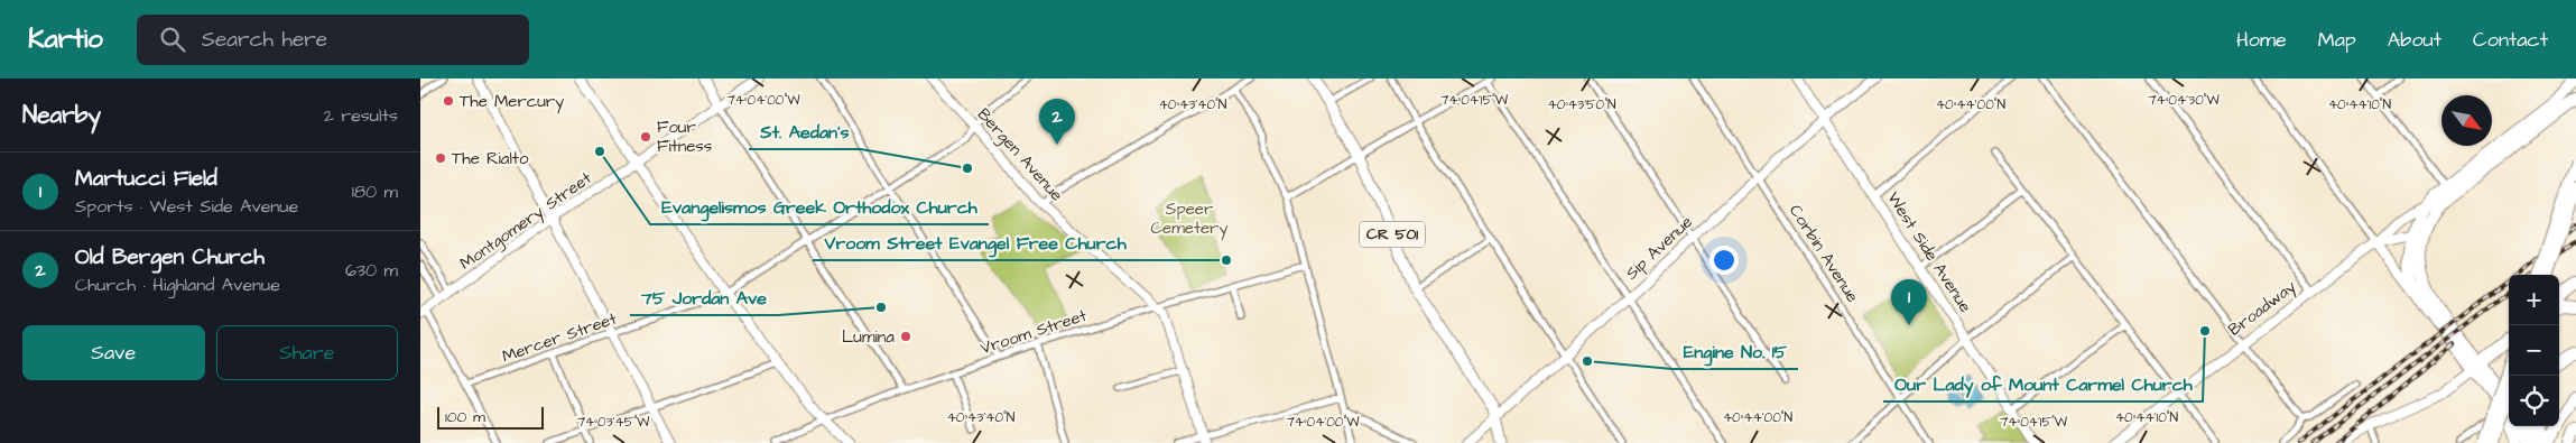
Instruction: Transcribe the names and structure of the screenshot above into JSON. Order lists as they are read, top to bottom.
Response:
{
  "streets": {
    "main road": ["CR 501"],
    "street": [
      "Bergen Avenue",
      "Montgomery Street",
      "Sip Avenue",
      "West Side Avenue",
      "Corbin Avenue",
      "Broadway",
      "Vroom Street",
      "Mercer Street"
    ]
  },
  "crossings": [
    ["Bergen Avenue", "Vroom Street"],
    ["Bergen Avenue", "Mercer Street"],
    ["CR 501", "Sip Avenue"],
    ["Sip Avenue", "West Side Avenue"],
    ["Sip Avenue", "Corbin Avenue"]
  ],
  "parks": ["Speer Cemetery"],
  "places": [
    "The Mercury",
    "Four Fitness",
    "Evangelismos Greek Orthodox Church",
    "The Rialto",
    "St. Aedan's",
    "Vroom Street Evangel Free Church",
    "75 Jordan Ave",
    "Our Lady of Mount Carmel Church",
    "Lumina",
    "Engine No. 15"
  ],
  "scale_bar": "100 m",
  "north": "bottom right",
  "page": {
    "header": "Kartio",
    "search": "Search here",
    "nav": [
      "Home",
      "Map",
      "About",
      "Contact"
    ],
    "heading": ["Nearby", "2 results"],
    "pins": ["2", "1"],
    "list": [
      {
        "mark": "1",
        "name": "Martucci Field",
        "note": "Sports · West Side Avenue",
        "value": "180 m"
      },
      {
        "mark": "2",
        "name": "Old Bergen Church",
        "note": "Church · Highland Avenue",
        "value": "630 m"
      }
    ],
    "map_buttons": ["+", "−"],
    "buttons": ["Save", "Share"],
    "scale": "100 m"
  },
  "coordinates": [
    "74°04'15\"W",
    "74°04'00\"W",
    "74°04'30\"W",
    "40°43'40\"N",
    "40°43'50\"N",
    "40°44'00\"N",
    "40°44'10\"N",
    "74°03'45\"W"
  ]
}
